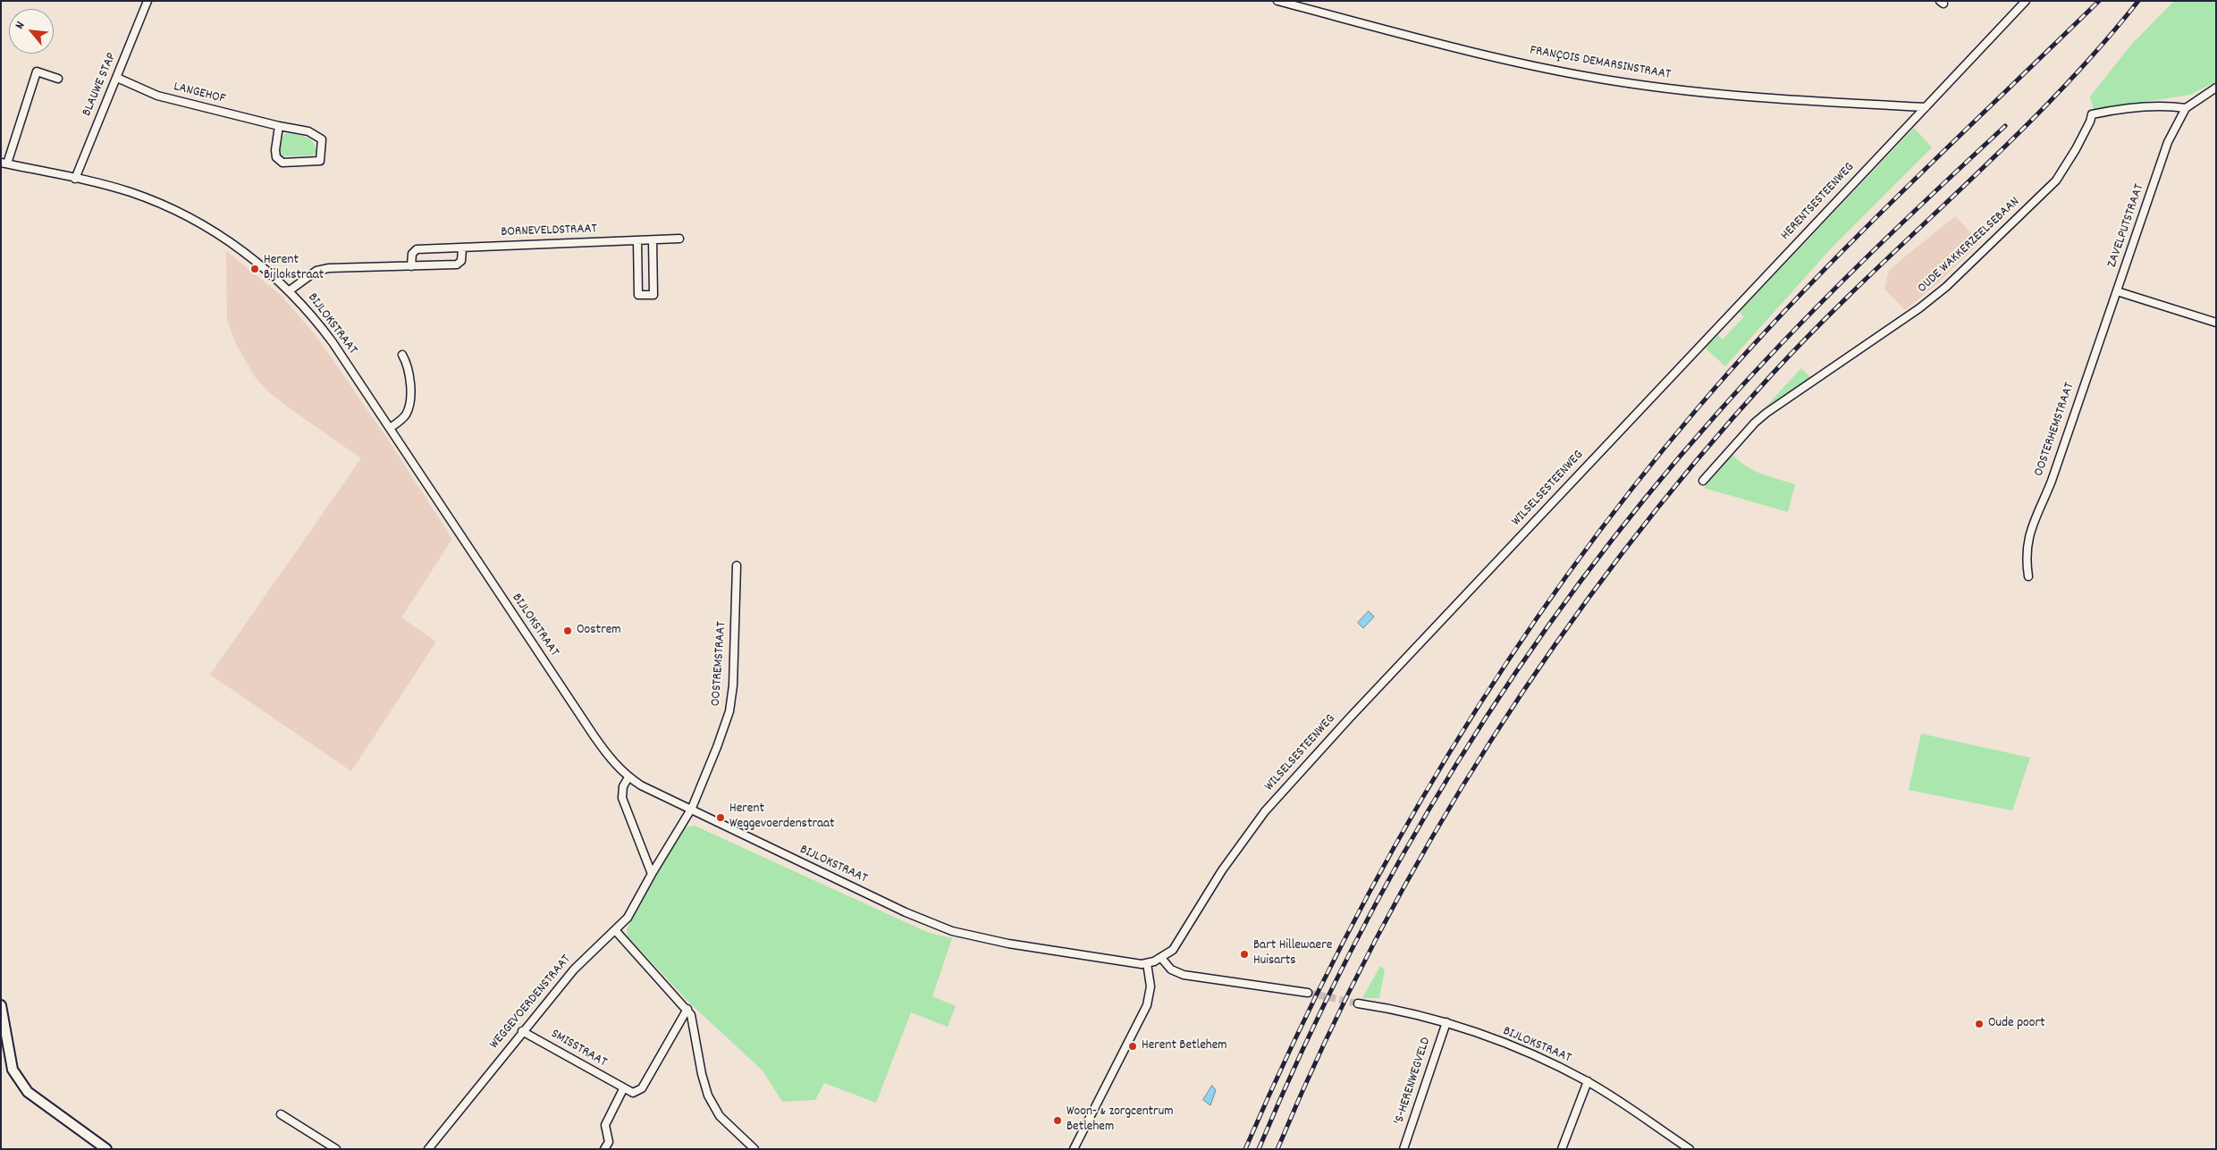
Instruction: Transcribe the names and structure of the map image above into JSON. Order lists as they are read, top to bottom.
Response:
{
  "streets": {
    "street": [
      "FRANÇOIS DEMARSINSTRAAT",
      "BLAUWE STAP",
      "LANGEHOF",
      "HERENTSESTEENWEG",
      "ZAVELPUTSTRAAT",
      "BORNEVELDSTRAAT",
      "OUDE WAKKERZEELSEBAAN",
      "BIJLOKSTRAAT",
      "OOSTERHEMSTRAAT",
      "WILSELSESTEENWEG",
      "OOSTREMSTRAAT",
      "WEGGEVOERDENSTRAAT",
      "SMISSTRAAT",
      "'S-HERENWEGVELD"
    ]
  },
  "crossings": [
    ["FRANÇOIS DEMARSINSTRAAT", "HERENTSESTEENWEG"],
    ["BLAUWE STAP", "LANGEHOF"],
    ["BLAUWE STAP", "BIJLOKSTRAAT"],
    ["HERENTSESTEENWEG", "WILSELSESTEENWEG"],
    ["ZAVELPUTSTRAAT", "OUDE WAKKERZEELSEBAAN"],
    ["ZAVELPUTSTRAAT", "OOSTERHEMSTRAAT"],
    ["BIJLOKSTRAAT", "WILSELSESTEENWEG"],
    ["BIJLOKSTRAAT", "OOSTREMSTRAAT"],
    ["BIJLOKSTRAAT", "WEGGEVOERDENSTRAAT"],
    ["BIJLOKSTRAAT", "'S-HERENWEGVELD"],
    ["OOSTREMSTRAAT", "WEGGEVOERDENSTRAAT"],
    ["WEGGEVOERDENSTRAAT", "SMISSTRAAT"]
  ],
  "places": [
    "Herent Bijlokstraat",
    "Oostrem",
    "Herent Weggevoerdenstraat",
    "Bart Hillewaere Huisarts",
    "Oude poort",
    "Herent Betlehem",
    "Woon- & zorgcentrum Betlehem"
  ],
  "north": "top left"
}
